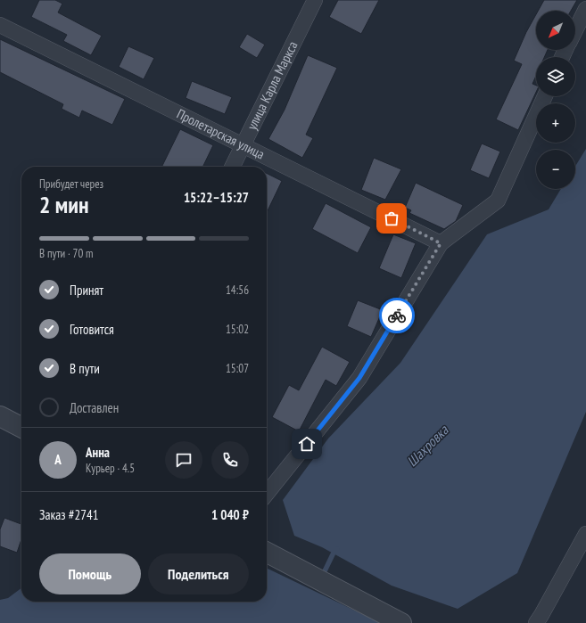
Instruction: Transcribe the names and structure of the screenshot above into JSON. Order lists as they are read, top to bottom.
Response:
{
  "streets": {
    "street": ["улица Карла Маркса", "Пролетарская улица"]
  },
  "crossings": [
    ["улица Карла Маркса", "Пролетарская улица"]
  ],
  "water": ["Шахровка"],
  "north": "bottom left",
  "page": {
    "map_buttons": ["+", "−"],
    "heading": ["2 мин", "Прибудет через", "15:22–15:27"],
    "panel": [
      "Анна",
      "Курьер · 4.5",
      "Заказ #2741",
      "1 040 ₽"
    ],
    "bar": "В пути · 70 m",
    "list": [
      ["Принят", "14:56"],
      ["Готовится", "15:02"],
      ["В пути", "15:07"],
      "Доставлен"
    ],
    "round": "А",
    "buttons": ["Помощь", "Поделиться"]
  }
}
